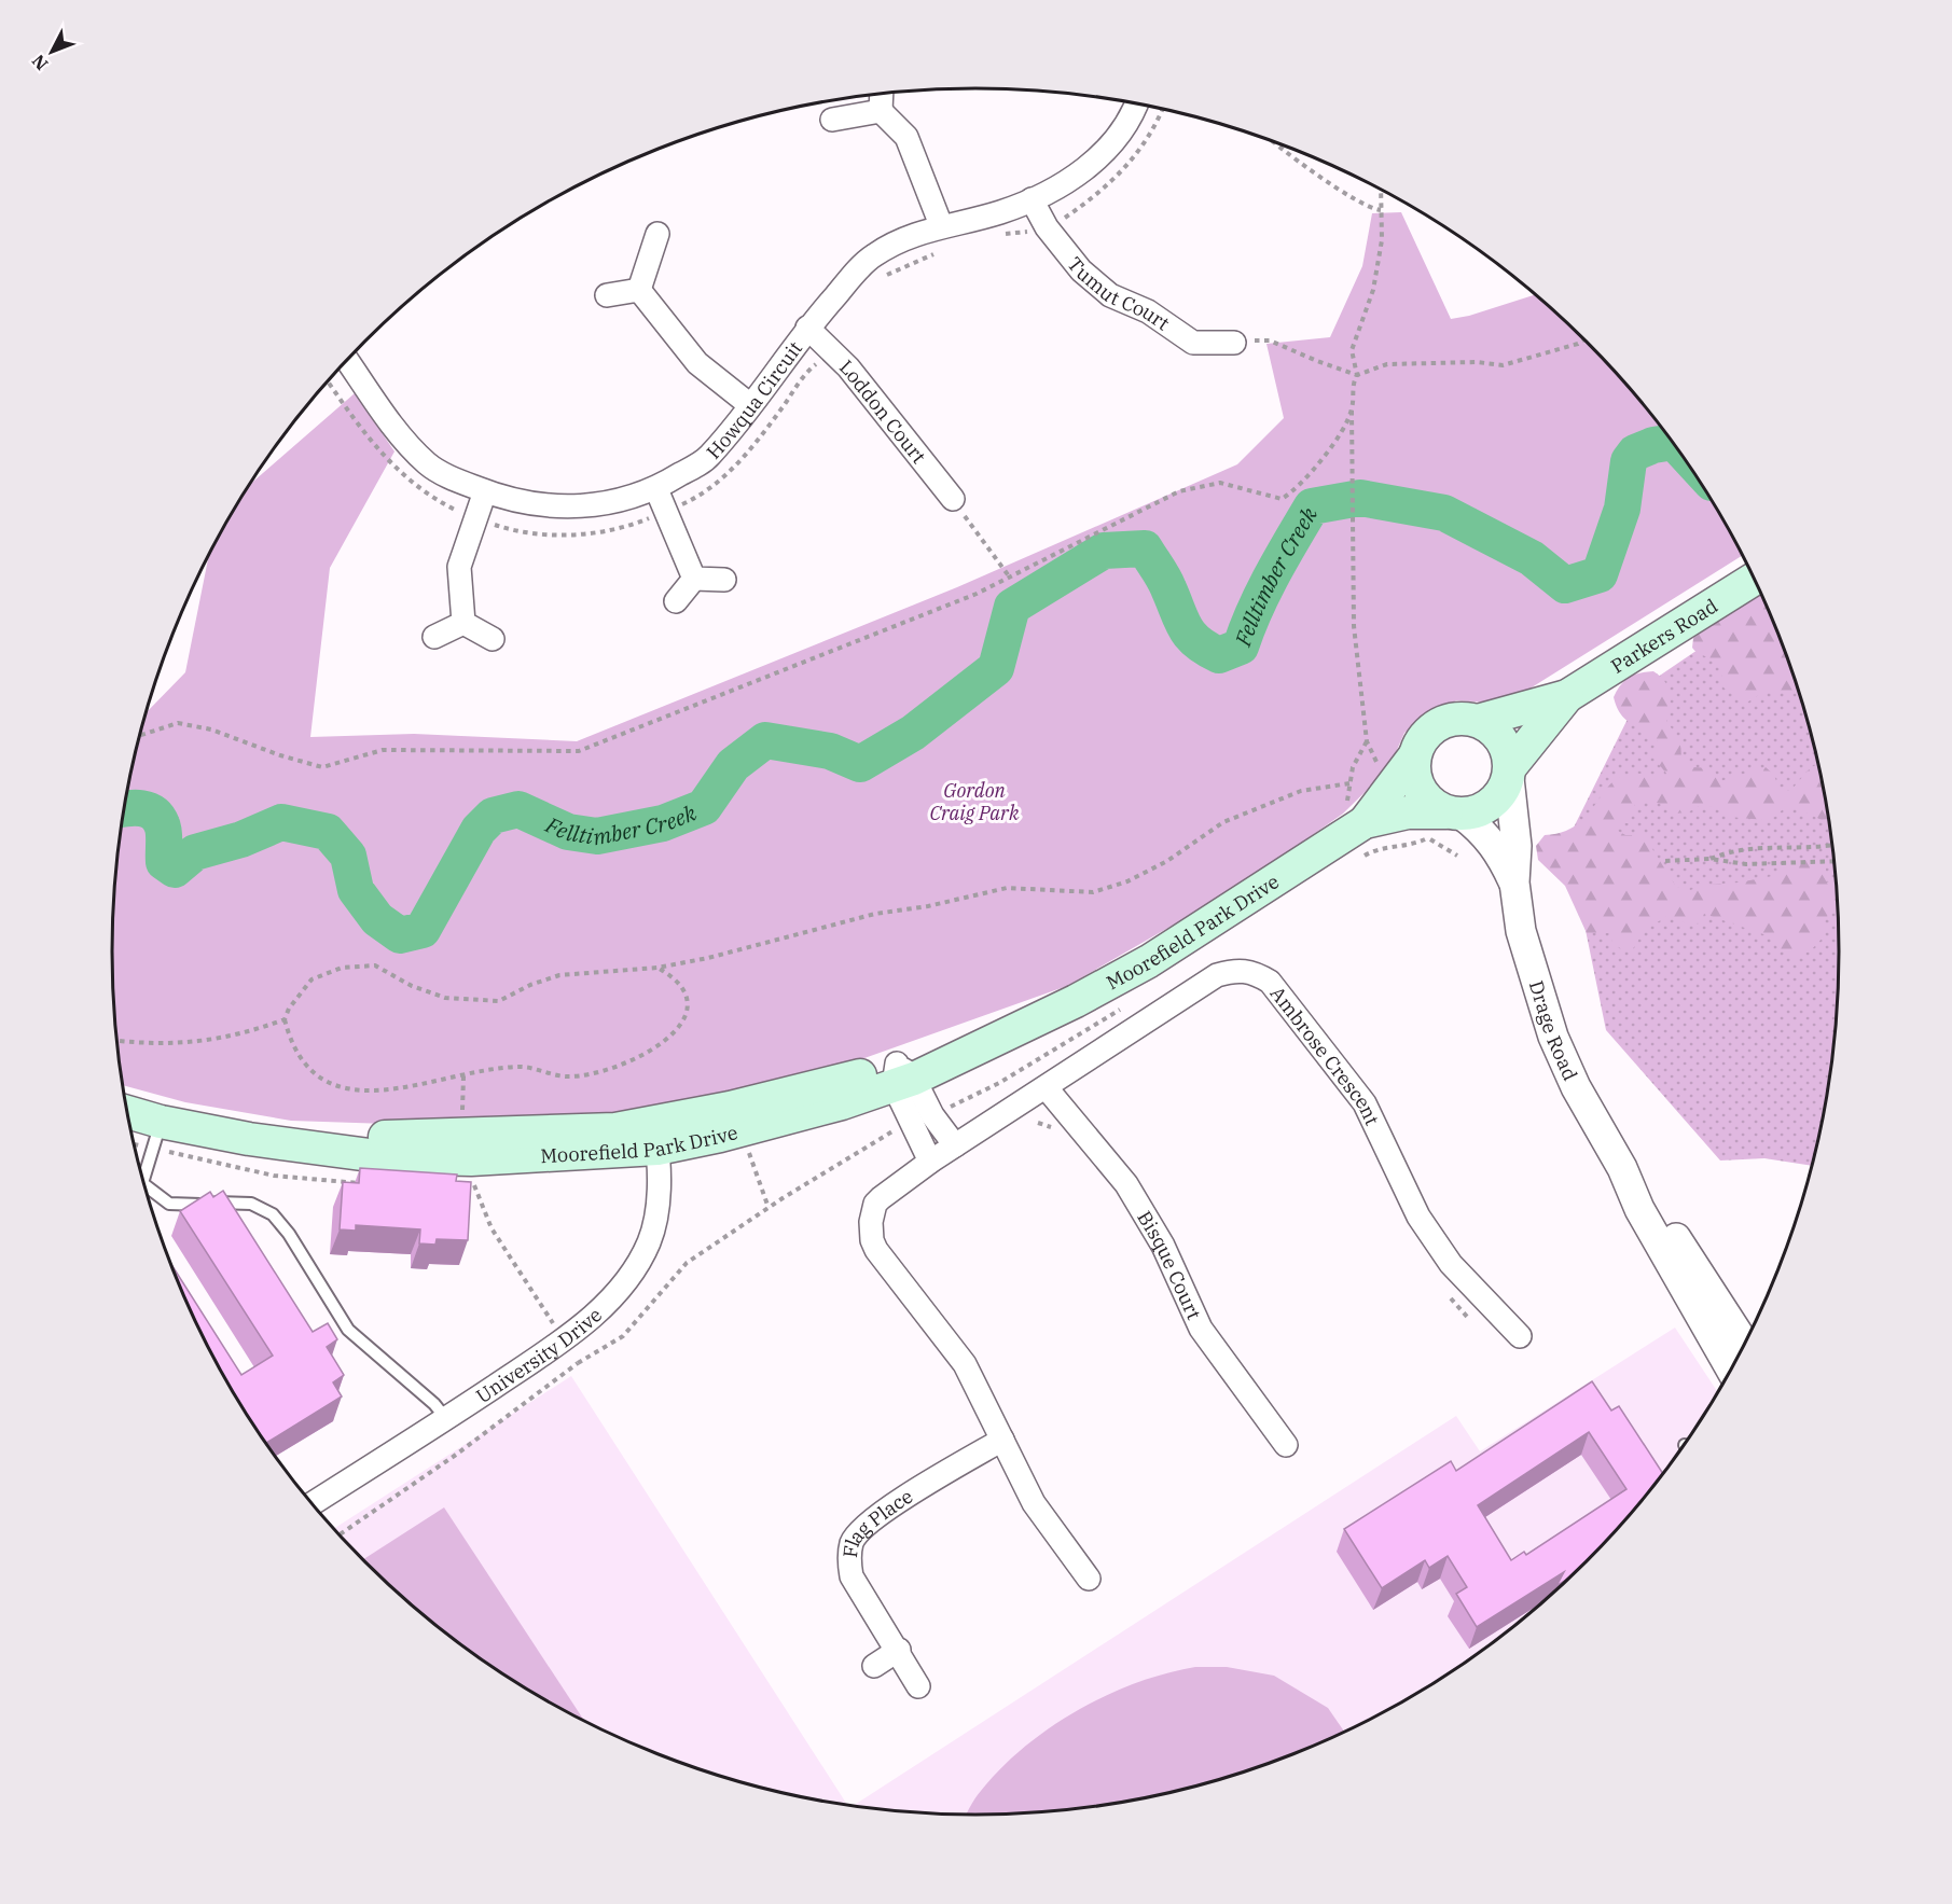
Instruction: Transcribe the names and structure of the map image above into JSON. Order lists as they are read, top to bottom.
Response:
{
  "streets": {
    "main road": ["Parkers Road", "Moorefield Park Drive"],
    "street": [
      "Tumut Court",
      "Howqua Circuit",
      "Loddon Court",
      "Drage Road",
      "Ambrose Crescent",
      "Bisque Court",
      "University Drive",
      "Flag Place"
    ]
  },
  "crossings": [
    ["Tumut Court", "Howqua Circuit"],
    ["Howqua Circuit", "Loddon Court"],
    ["Parkers Road", "Drage Road"],
    ["Moorefield Park Drive", "University Drive"],
    ["Ambrose Crescent", "Bisque Court"],
    ["Ambrose Crescent", "Flag Place"]
  ],
  "water": ["Felltimber Creek"],
  "parks": ["Gordon Craig Park"],
  "north": "bottom left"
}
